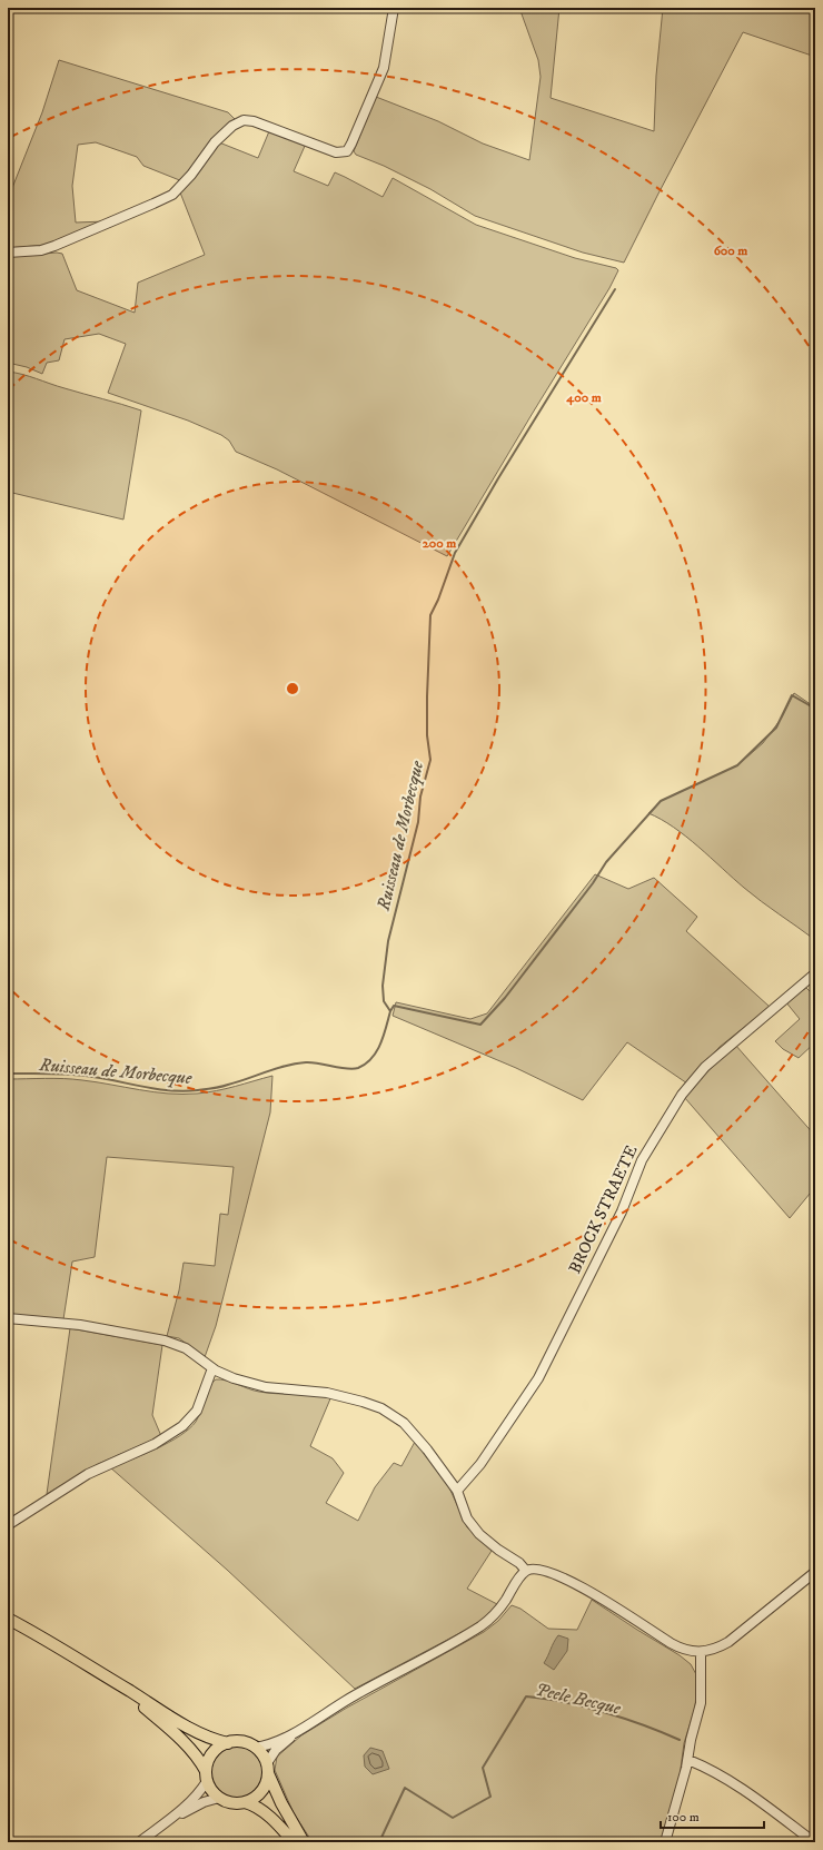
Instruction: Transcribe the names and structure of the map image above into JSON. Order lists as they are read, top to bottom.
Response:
{
  "streets": {
    "street": ["BROCK STRAETE"]
  },
  "water": ["Ruisseau de Morbecque", "Peele Becque"],
  "scale_bar": "100 m",
  "rings": ["600 m", "400 m", "200 m"]
}
